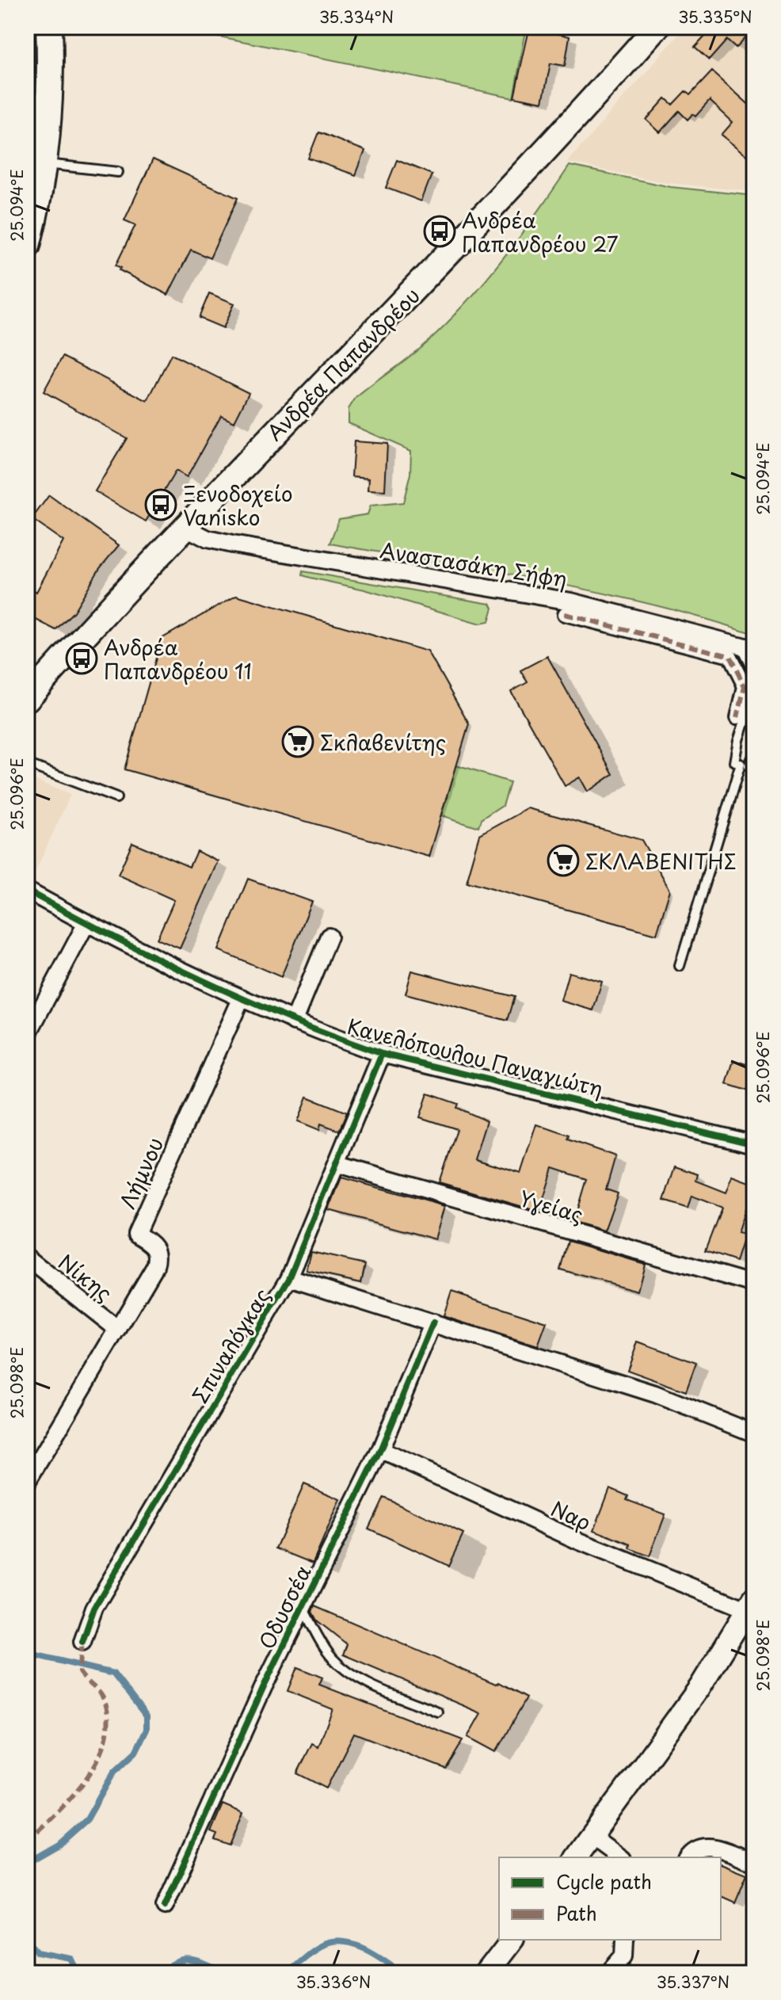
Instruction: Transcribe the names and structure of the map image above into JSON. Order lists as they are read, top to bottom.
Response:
{
  "streets": {
    "main road": ["Ανδρέα Παπανδρέου"],
    "street": [
      "Αναστασάκη Σήφη",
      "Κανελόπουλου Παναγιώτη",
      "Λήμνου",
      "Υγείας",
      "Νίκης",
      "Σπιναλόγκας",
      "Ναρ",
      "Οδυσσέα"
    ]
  },
  "crossings": [
    ["Ανδρέα Παπανδρέου", "Αναστασάκη Σήφη"],
    ["Κανελόπουλου Παναγιώτη", "Λήμνου"],
    ["Κανελόπουλου Παναγιώτη", "Σπιναλόγκας"],
    ["Λήμνου", "Νίκης"],
    ["Υγείας", "Σπιναλόγκας"],
    ["Ναρ", "Οδυσσέα"]
  ],
  "places": {
    "bus stop": ["Ανδρέα Παπανδρέου 27", "Ξενοδοχείο Vanisko", "Ανδρέα Παπανδρέου 11"],
    "supermarket": ["Σκλαβενίτης", "ΣΚΛΑΒΕΝΙΤΗΣ"]
  },
  "legend": ["Cycle path", "Path"],
  "coordinates": [
    "35.334°N",
    "35.335°N",
    "25.094°E",
    "25.096°E",
    "25.098°E",
    "35.336°N",
    "35.337°N"
  ]
}
